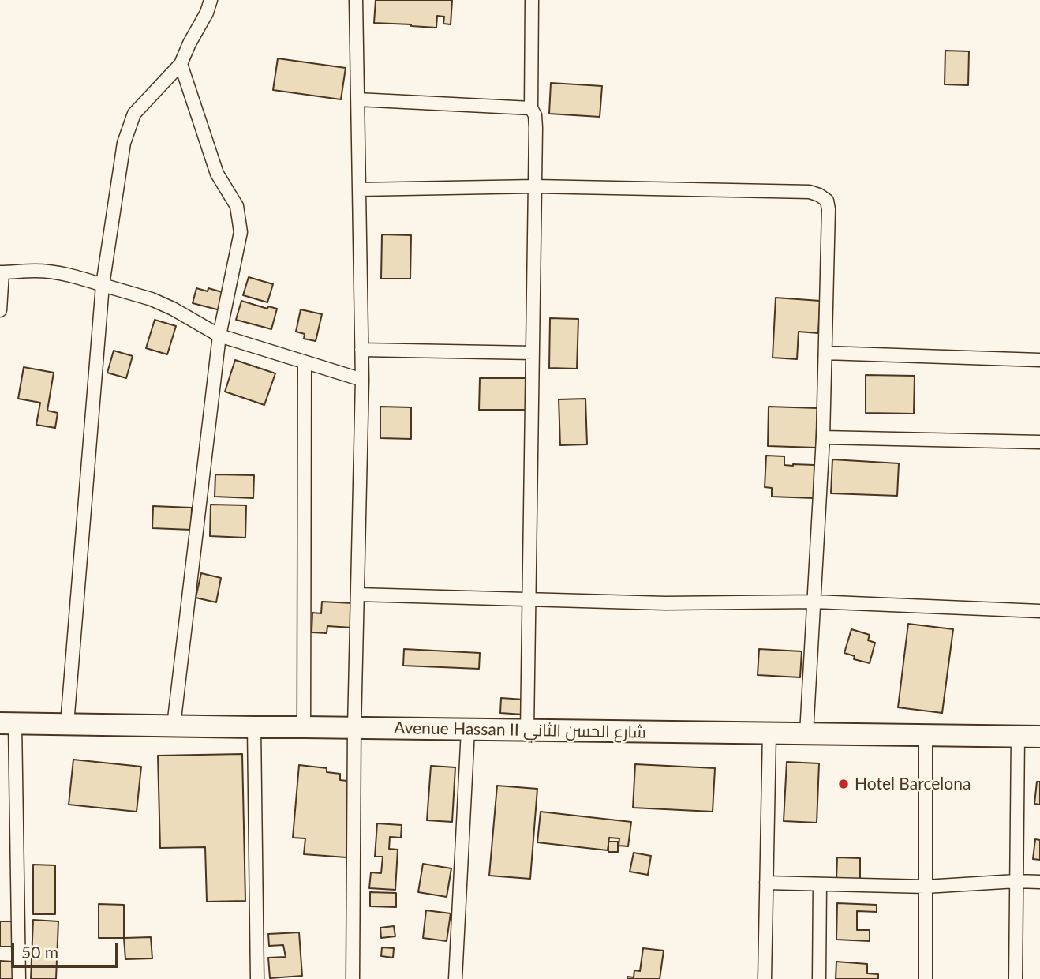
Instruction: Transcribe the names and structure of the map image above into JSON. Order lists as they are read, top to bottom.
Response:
{
  "streets": {
    "main road": ["Avenue Hassan II شارع الحسن الثاني"]
  },
  "places": ["Hotel Barcelona"],
  "scale_bar": "50 m"
}
